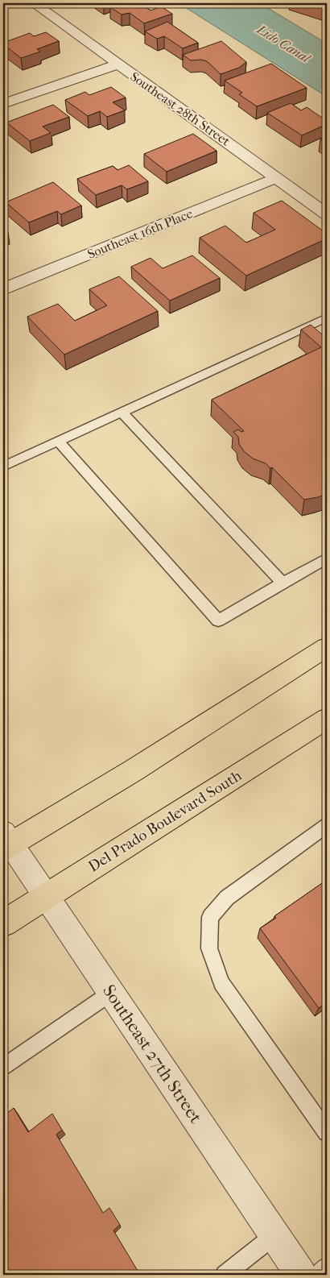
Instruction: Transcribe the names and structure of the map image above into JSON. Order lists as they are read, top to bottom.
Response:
{
  "streets": {
    "main road": ["Del Prado Boulevard South"],
    "street": ["Southeast 28th Street", "Southeast 16th Place", "Southeast 27th Street"]
  },
  "crossings": [
    ["Southeast 28th Street", "Southeast 16th Place"],
    ["Del Prado Boulevard South", "Southeast 27th Street"]
  ],
  "water": ["Lido Canal"]
}
